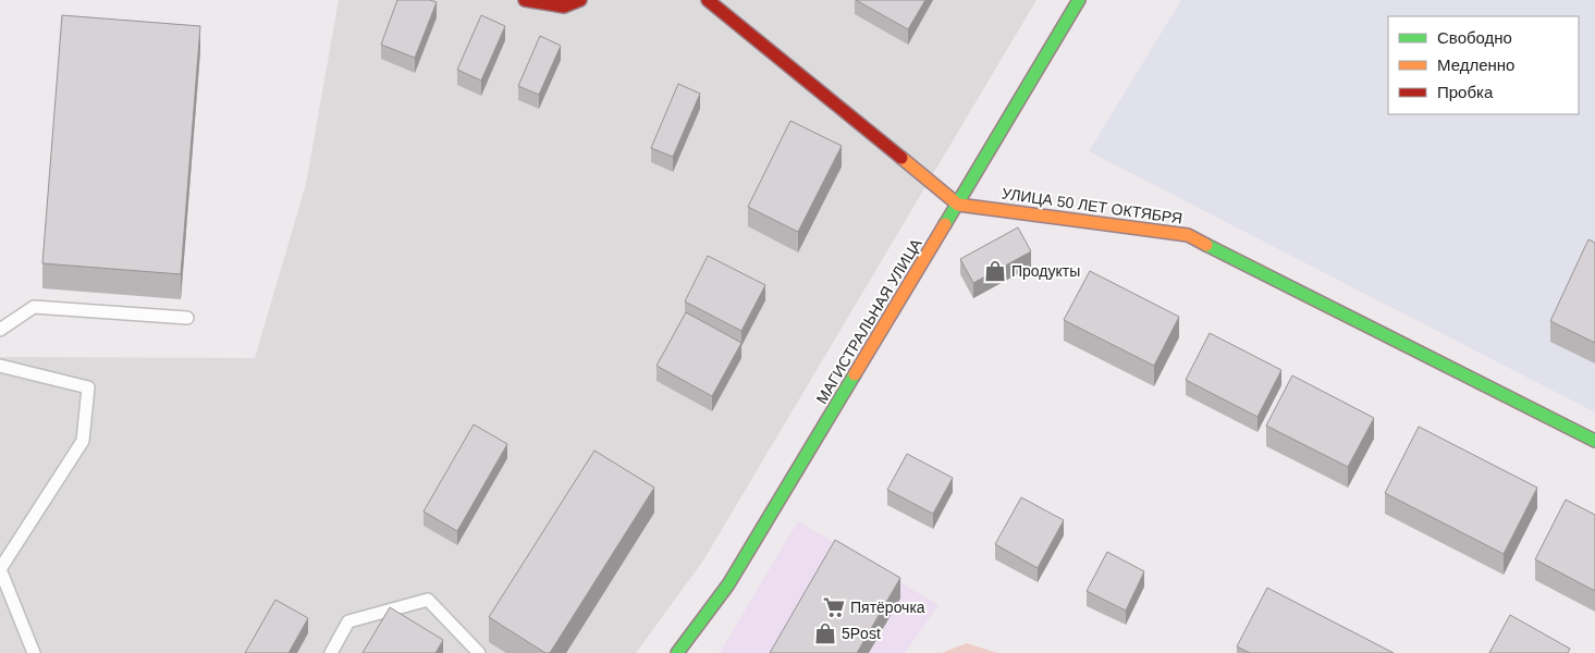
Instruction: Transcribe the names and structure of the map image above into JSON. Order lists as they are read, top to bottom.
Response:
{
  "streets": {
    "street": ["УЛИЦА 50 ЛЕТ ОКТЯБРЯ", "МАГИСТРАЛЬНАЯ УЛИЦА"]
  },
  "crossings": [
    ["УЛИЦА 50 ЛЕТ ОКТЯБРЯ", "МАГИСТРАЛЬНАЯ УЛИЦА"]
  ],
  "places": {
    "shop": ["Продукты", "5Post"],
    "supermarket": ["Пятёрочка"]
  },
  "legend": ["Свободно", "Медленно", "Пробка"]
}
